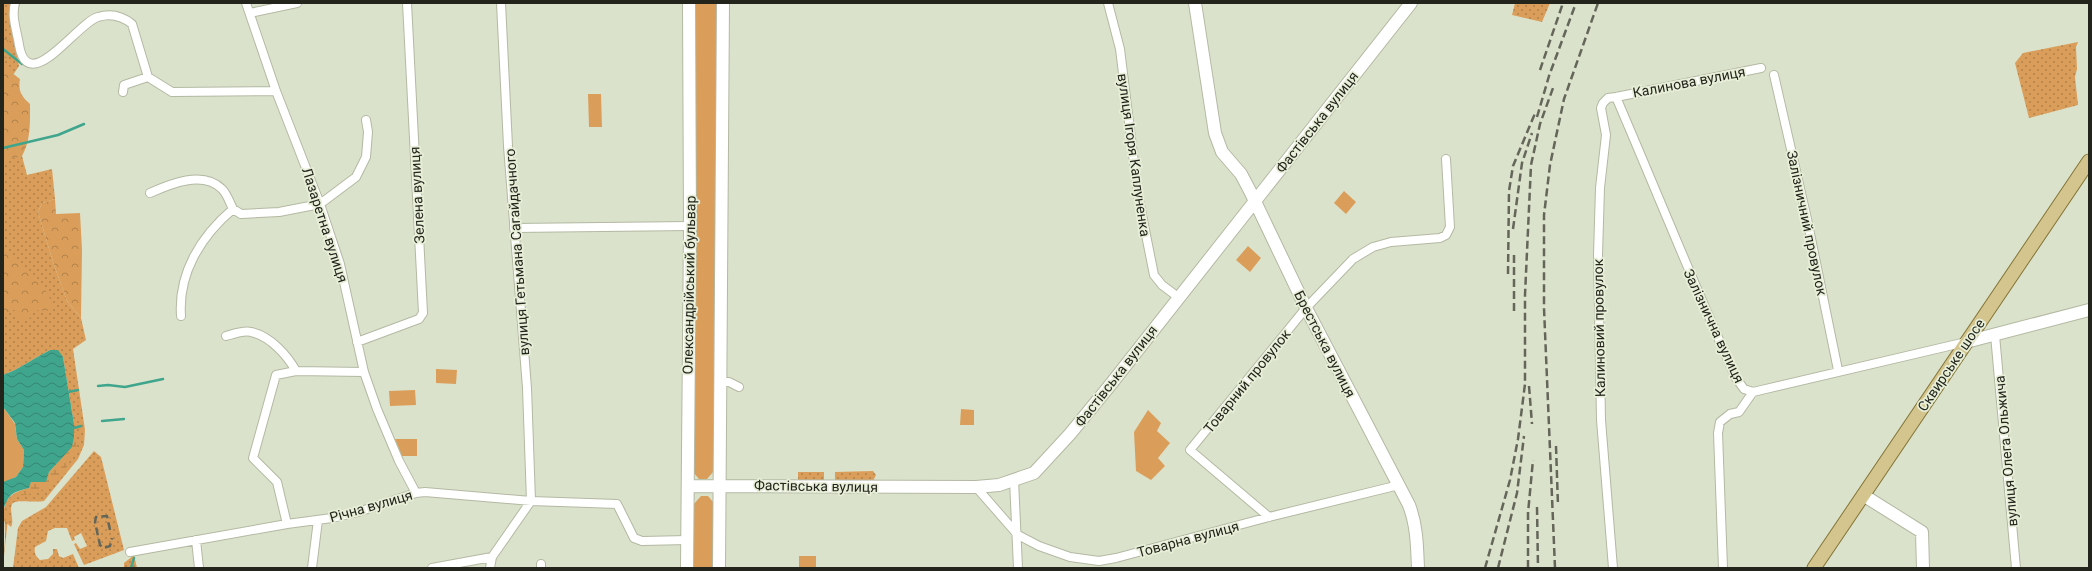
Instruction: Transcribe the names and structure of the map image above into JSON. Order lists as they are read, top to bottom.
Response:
{
  "streets": {
    "main road": ["Сквирське шосе"],
    "street": [
      "Калинова вулиця",
      "Фастівська вулиця",
      "вулиця Ігоря Каплуненка",
      "Зелена вулиця",
      "Залізничний провулок",
      "Лазаретна вулиця",
      "вулиця Гетьмана Сагайдачного",
      "Олександрійський бульвар",
      "Залізнична вулиця",
      "Калиновий провулок",
      "Брестська вулиця",
      "Товарний провулок",
      "вулиця Олега Ольжича",
      "Річна вулиця",
      "Товарна вулиця"
    ]
  },
  "crossings": [
    ["Калинова вулиця", "Залізнична вулиця"],
    ["Калинова вулиця", "Калиновий провулок"],
    ["Фастівська вулиця", "вулиця Ігоря Каплуненка"],
    ["Фастівська вулиця", "Олександрійський бульвар"],
    ["Фастівська вулиця", "Брестська вулиця"],
    ["Фастівська вулиця", "Товарна вулиця"],
    ["Зелена вулиця", "Лазаретна вулиця"],
    ["Лазаретна вулиця", "Річна вулиця"],
    ["вулиця Гетьмана Сагайдачного", "Річна вулиця"],
    ["Олександрійський бульвар", "Річна вулиця"],
    ["Залізнична вулиця", "Калиновий провулок"],
    ["Брестська вулиця", "Товарний провулок"],
    ["Брестська вулиця", "Товарна вулиця"],
    ["Товарний провулок", "Товарна вулиця"]
  ]
}
